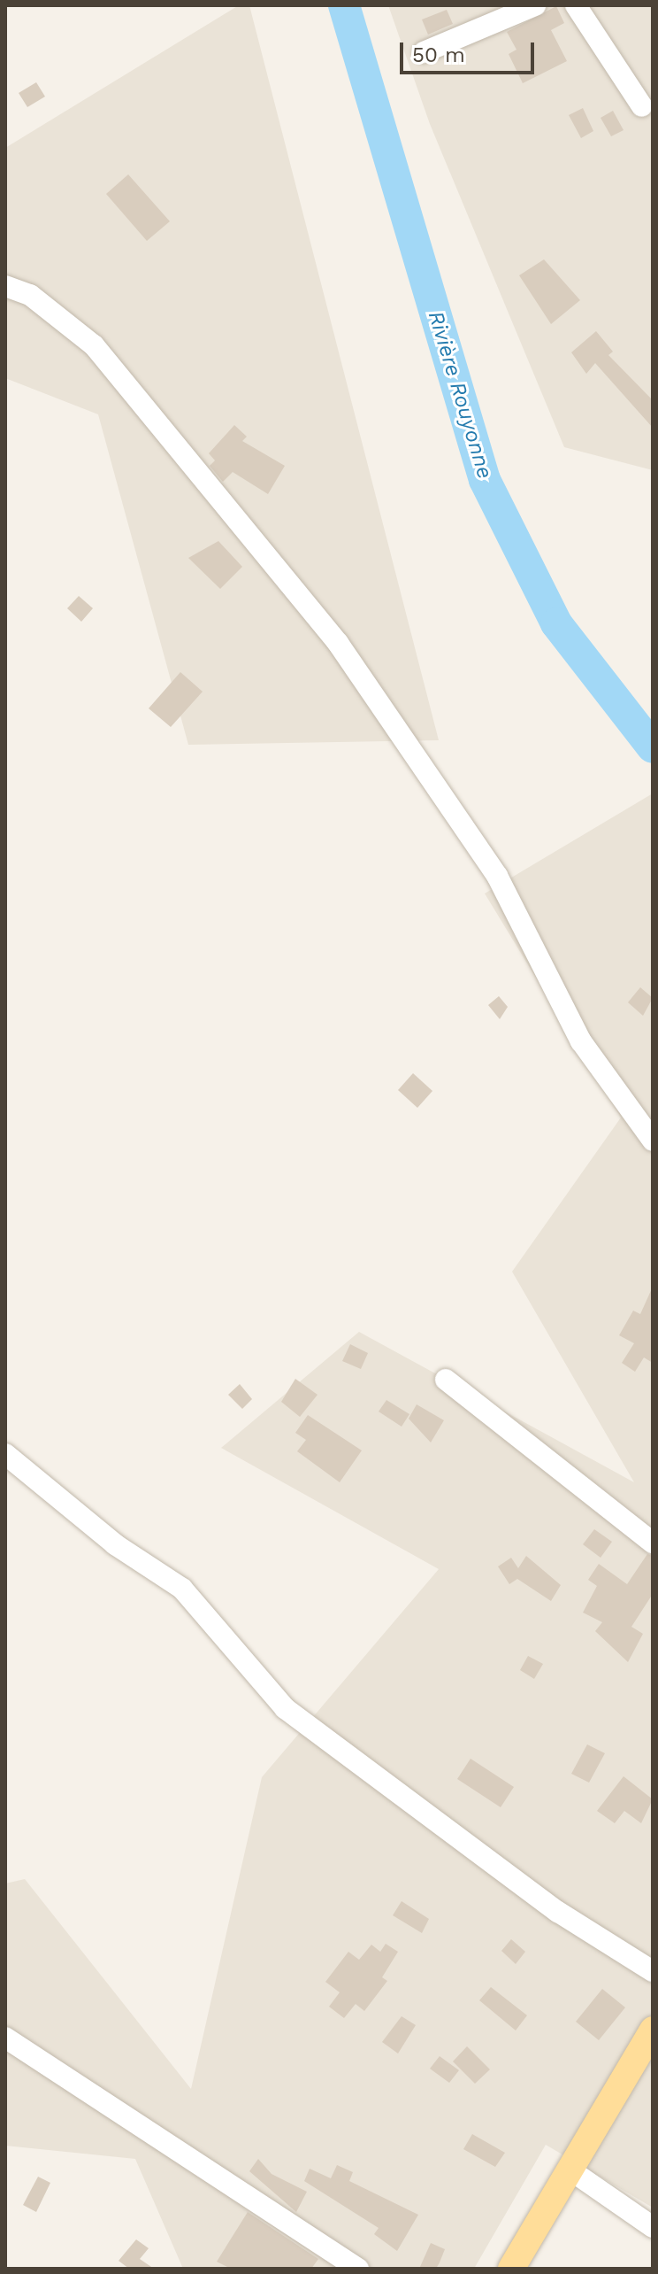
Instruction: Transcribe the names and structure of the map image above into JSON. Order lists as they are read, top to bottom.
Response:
{
  "water": ["Rivière Rouyonne"],
  "scale_bar": "50 m"
}
